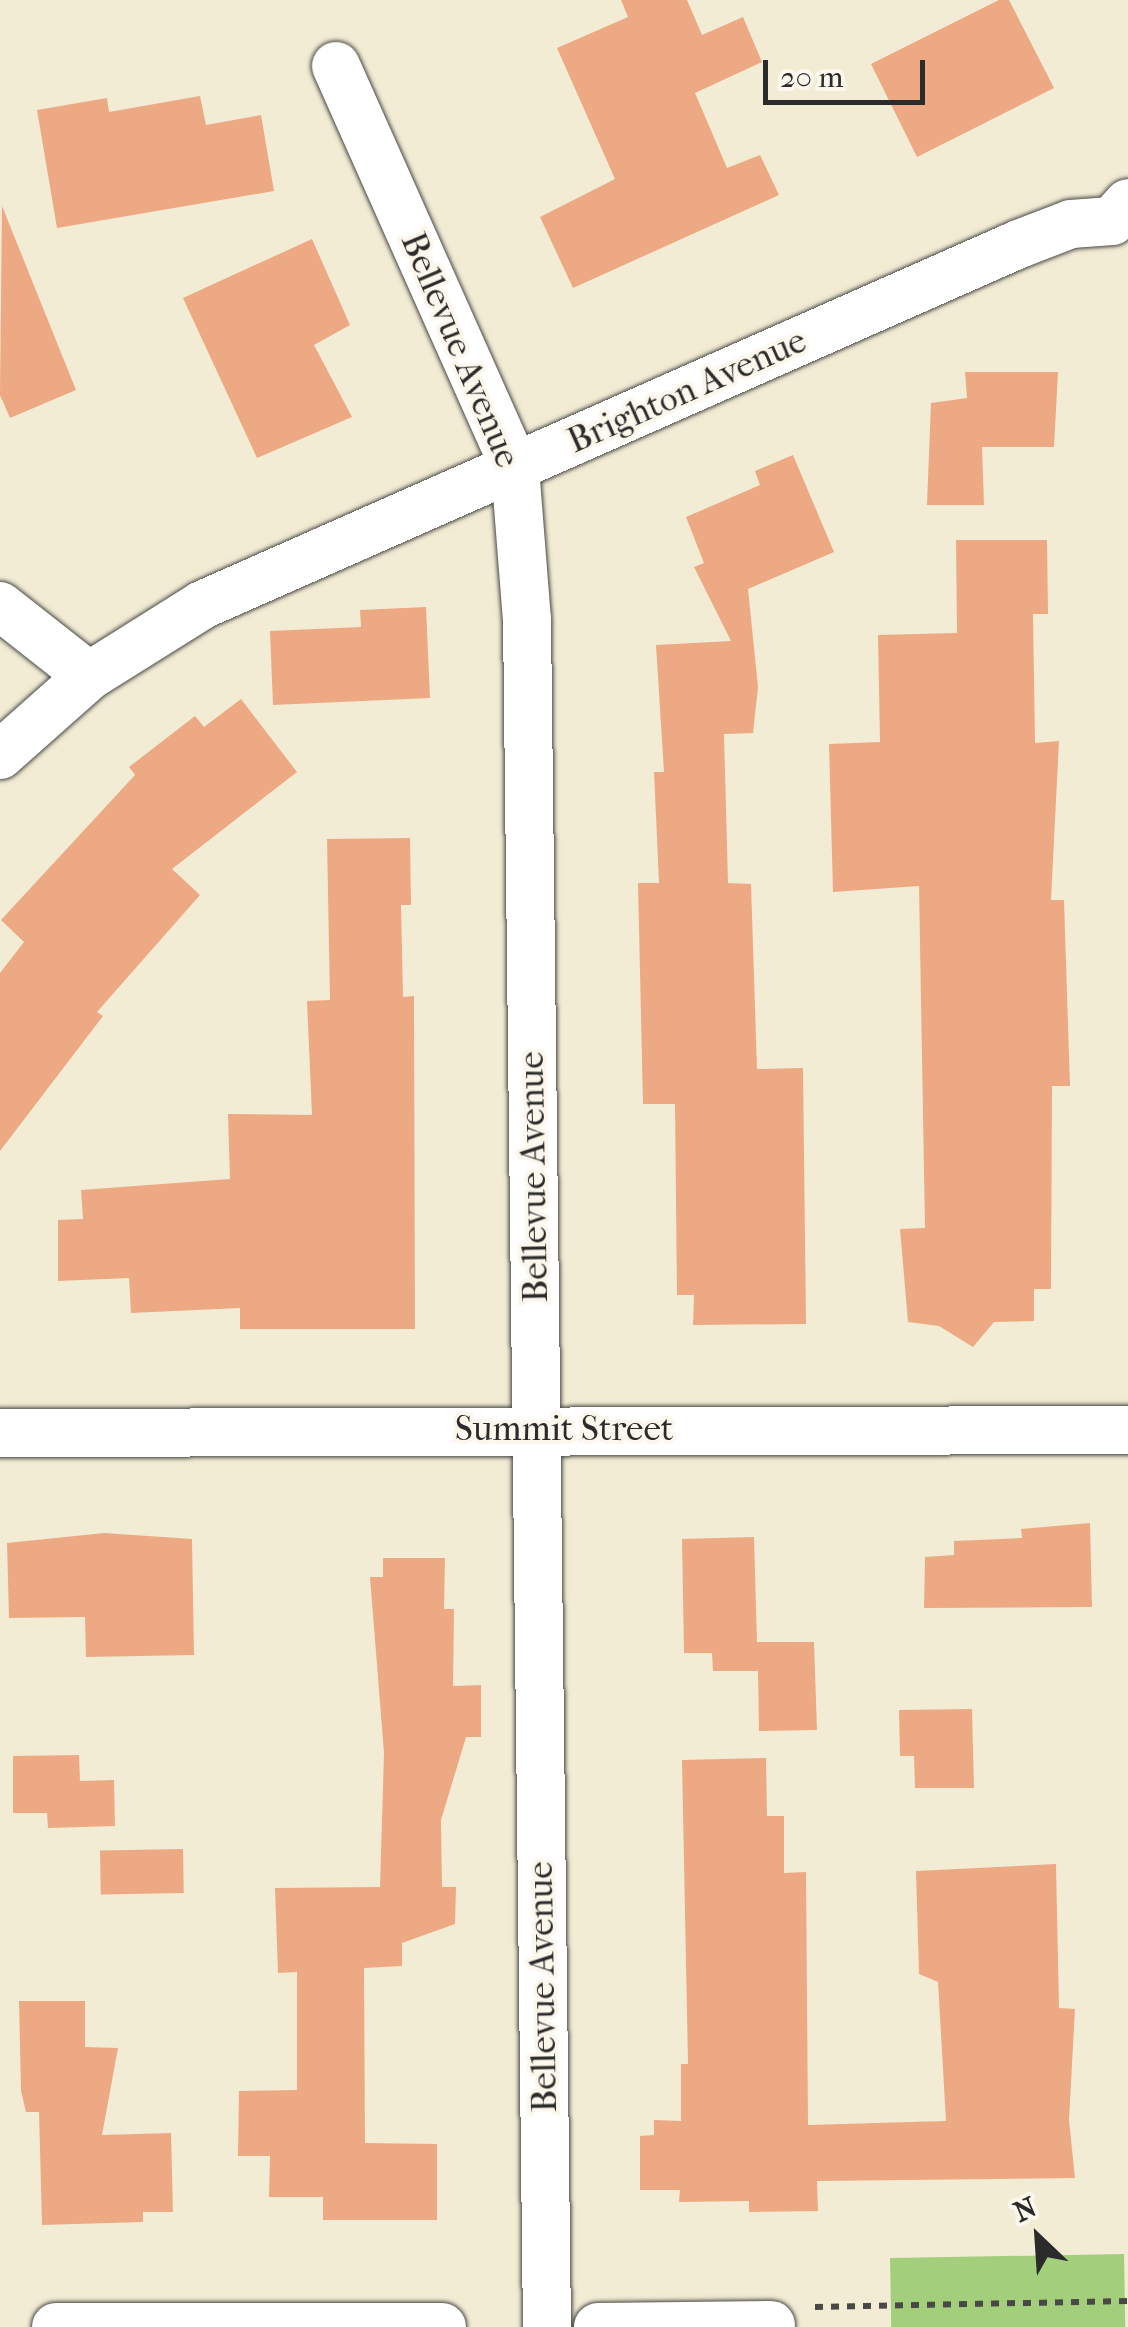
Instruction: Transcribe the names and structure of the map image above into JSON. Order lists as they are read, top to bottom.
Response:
{
  "streets": {
    "street": ["Bellevue Avenue", "Brighton Avenue", "Summit Street"]
  },
  "crossings": [
    ["Bellevue Avenue", "Brighton Avenue"],
    ["Bellevue Avenue", "Summit Street"]
  ],
  "scale_bar": "20 m",
  "north": "top left"
}
